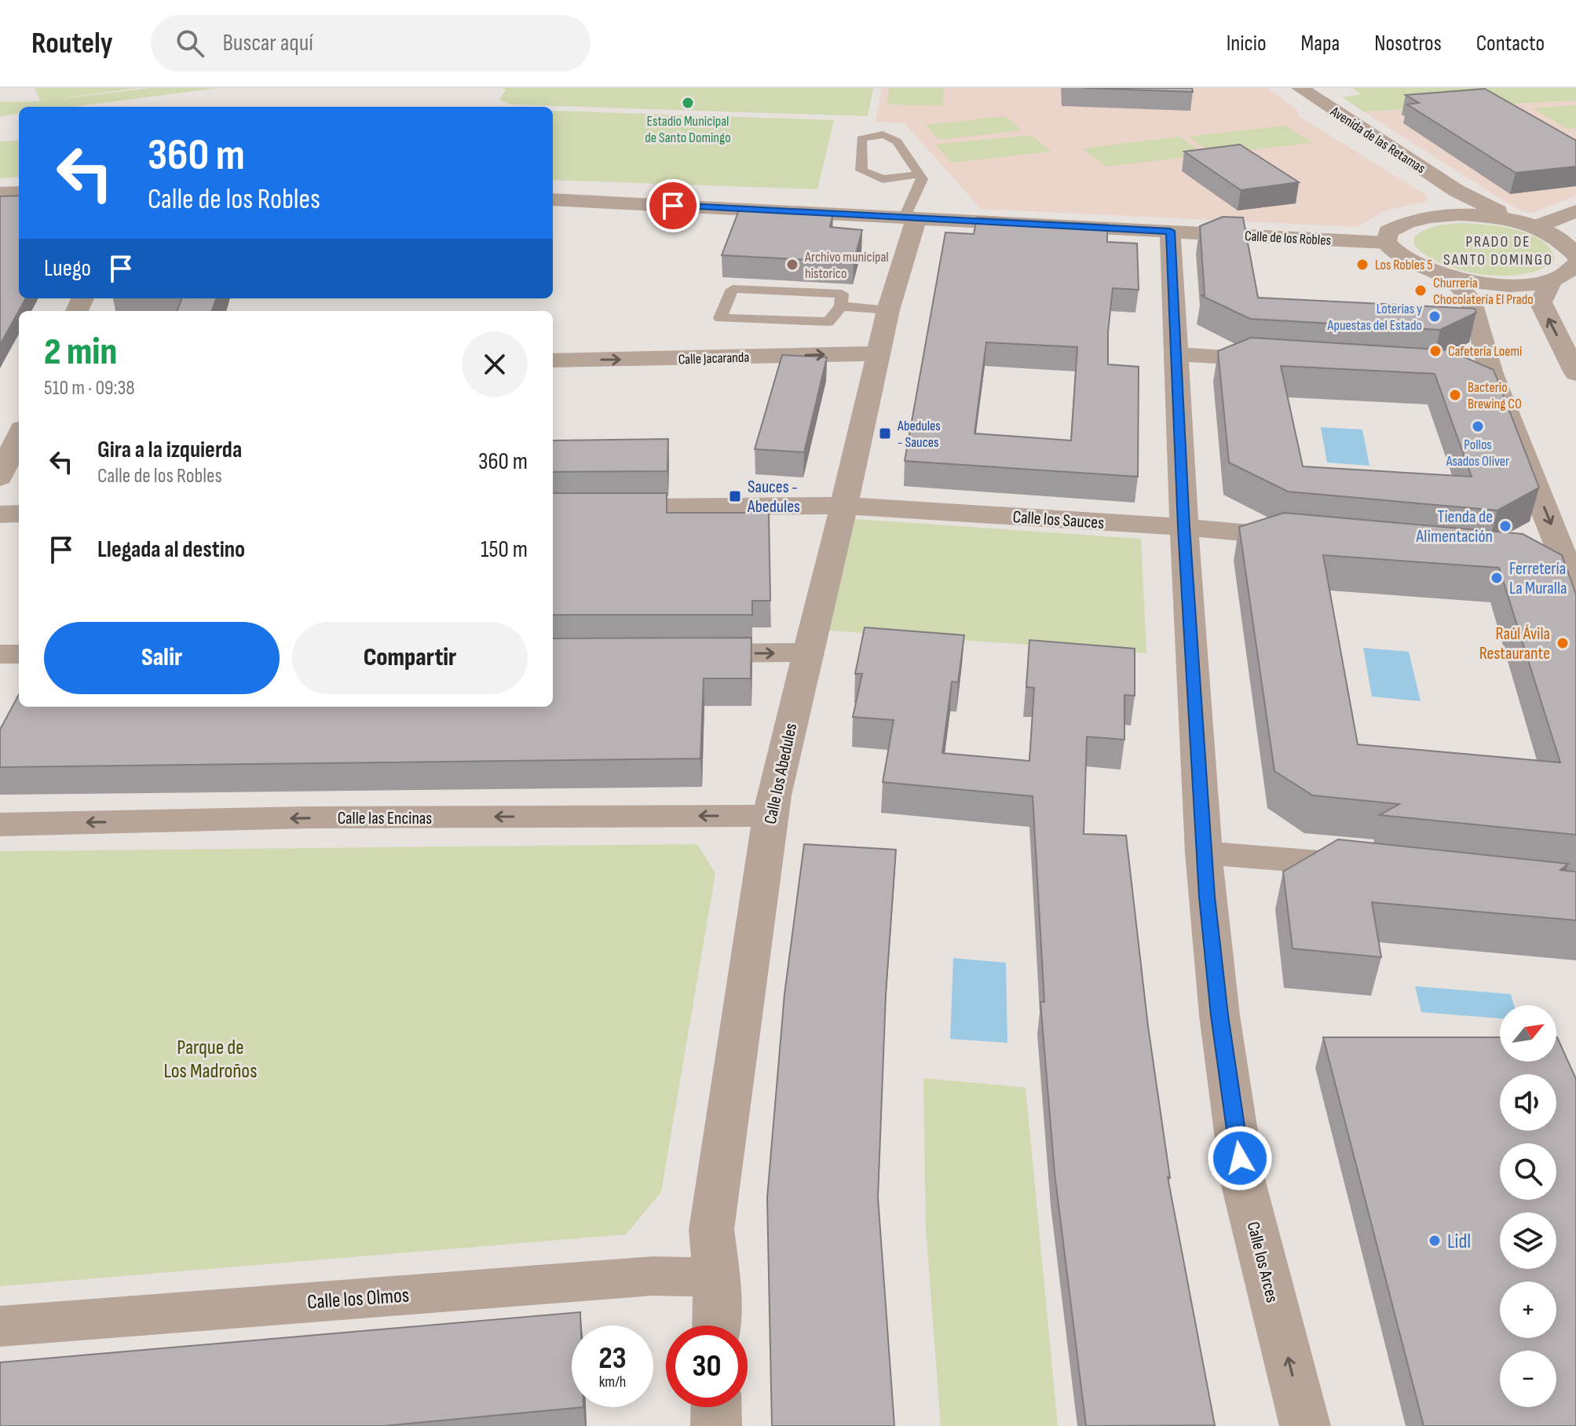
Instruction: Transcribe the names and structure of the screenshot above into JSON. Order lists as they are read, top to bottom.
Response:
{
  "streets": {
    "street": [
      "Avenida de las Retamas",
      "Calle de los Robles",
      "Calle Jacaranda",
      "Calle los Sauces",
      "Calle los Abedules",
      "Calle las Encinas",
      "Calle los Arces",
      "Calle los Olmos"
    ]
  },
  "crossings": [
    ["Calle de los Robles", "Calle los Abedules"],
    ["Calle de los Robles", "Calle los Arces"],
    ["Calle Jacaranda", "Calle los Abedules"],
    ["Calle los Sauces", "Calle los Abedules"],
    ["Calle los Sauces", "Calle los Arces"],
    ["Calle los Abedules", "Calle las Encinas"],
    ["Calle los Abedules", "Calle los Olmos"]
  ],
  "one_way": ["Calle las Encinas", "Calle los Arces"],
  "districts": ["PRADO DE SANTO DOMINGO"],
  "parks": ["Parque de Los Madroños"],
  "places": {
    "other": [
      "Estadio Municipal de Santo Domingo",
      "Archivo municipal historico",
      "Los Robles 5",
      "Churrería Chocolatería El Prado",
      "Loterías y Apuestas del Estado",
      "Cafetería Loemi",
      "Bacterio Brewing CO",
      "Pollos Asados Oliver",
      "Tienda de Alimentación",
      "Ferretería La Muralla",
      "Raúl Ávila Restaurante",
      "Lidl"
    ],
    "transit": ["Abedules - Sauces", "Sauces - Abedules"]
  },
  "north": "top right",
  "page": {
    "header": "Routely",
    "search": "Buscar aquí",
    "nav": [
      "Inicio",
      "Mapa",
      "Nosotros",
      "Contacto"
    ],
    "turn": ["360 m", "Calle de los Robles"],
    "then": "Luego",
    "heading": ["2 min", "510 m · 09:38"],
    "list": [
      {
        "name": "Gira a la izquierda",
        "note": "Calle de los Robles",
        "value": "360 m"
      },
      {
        "name": "Llegada al destino",
        "value": "150 m"
      }
    ],
    "buttons": ["Salir", "Compartir"],
    "map_buttons": ["+", "−"],
    "speed": "23 km/h",
    "limit": "30"
  }
}
